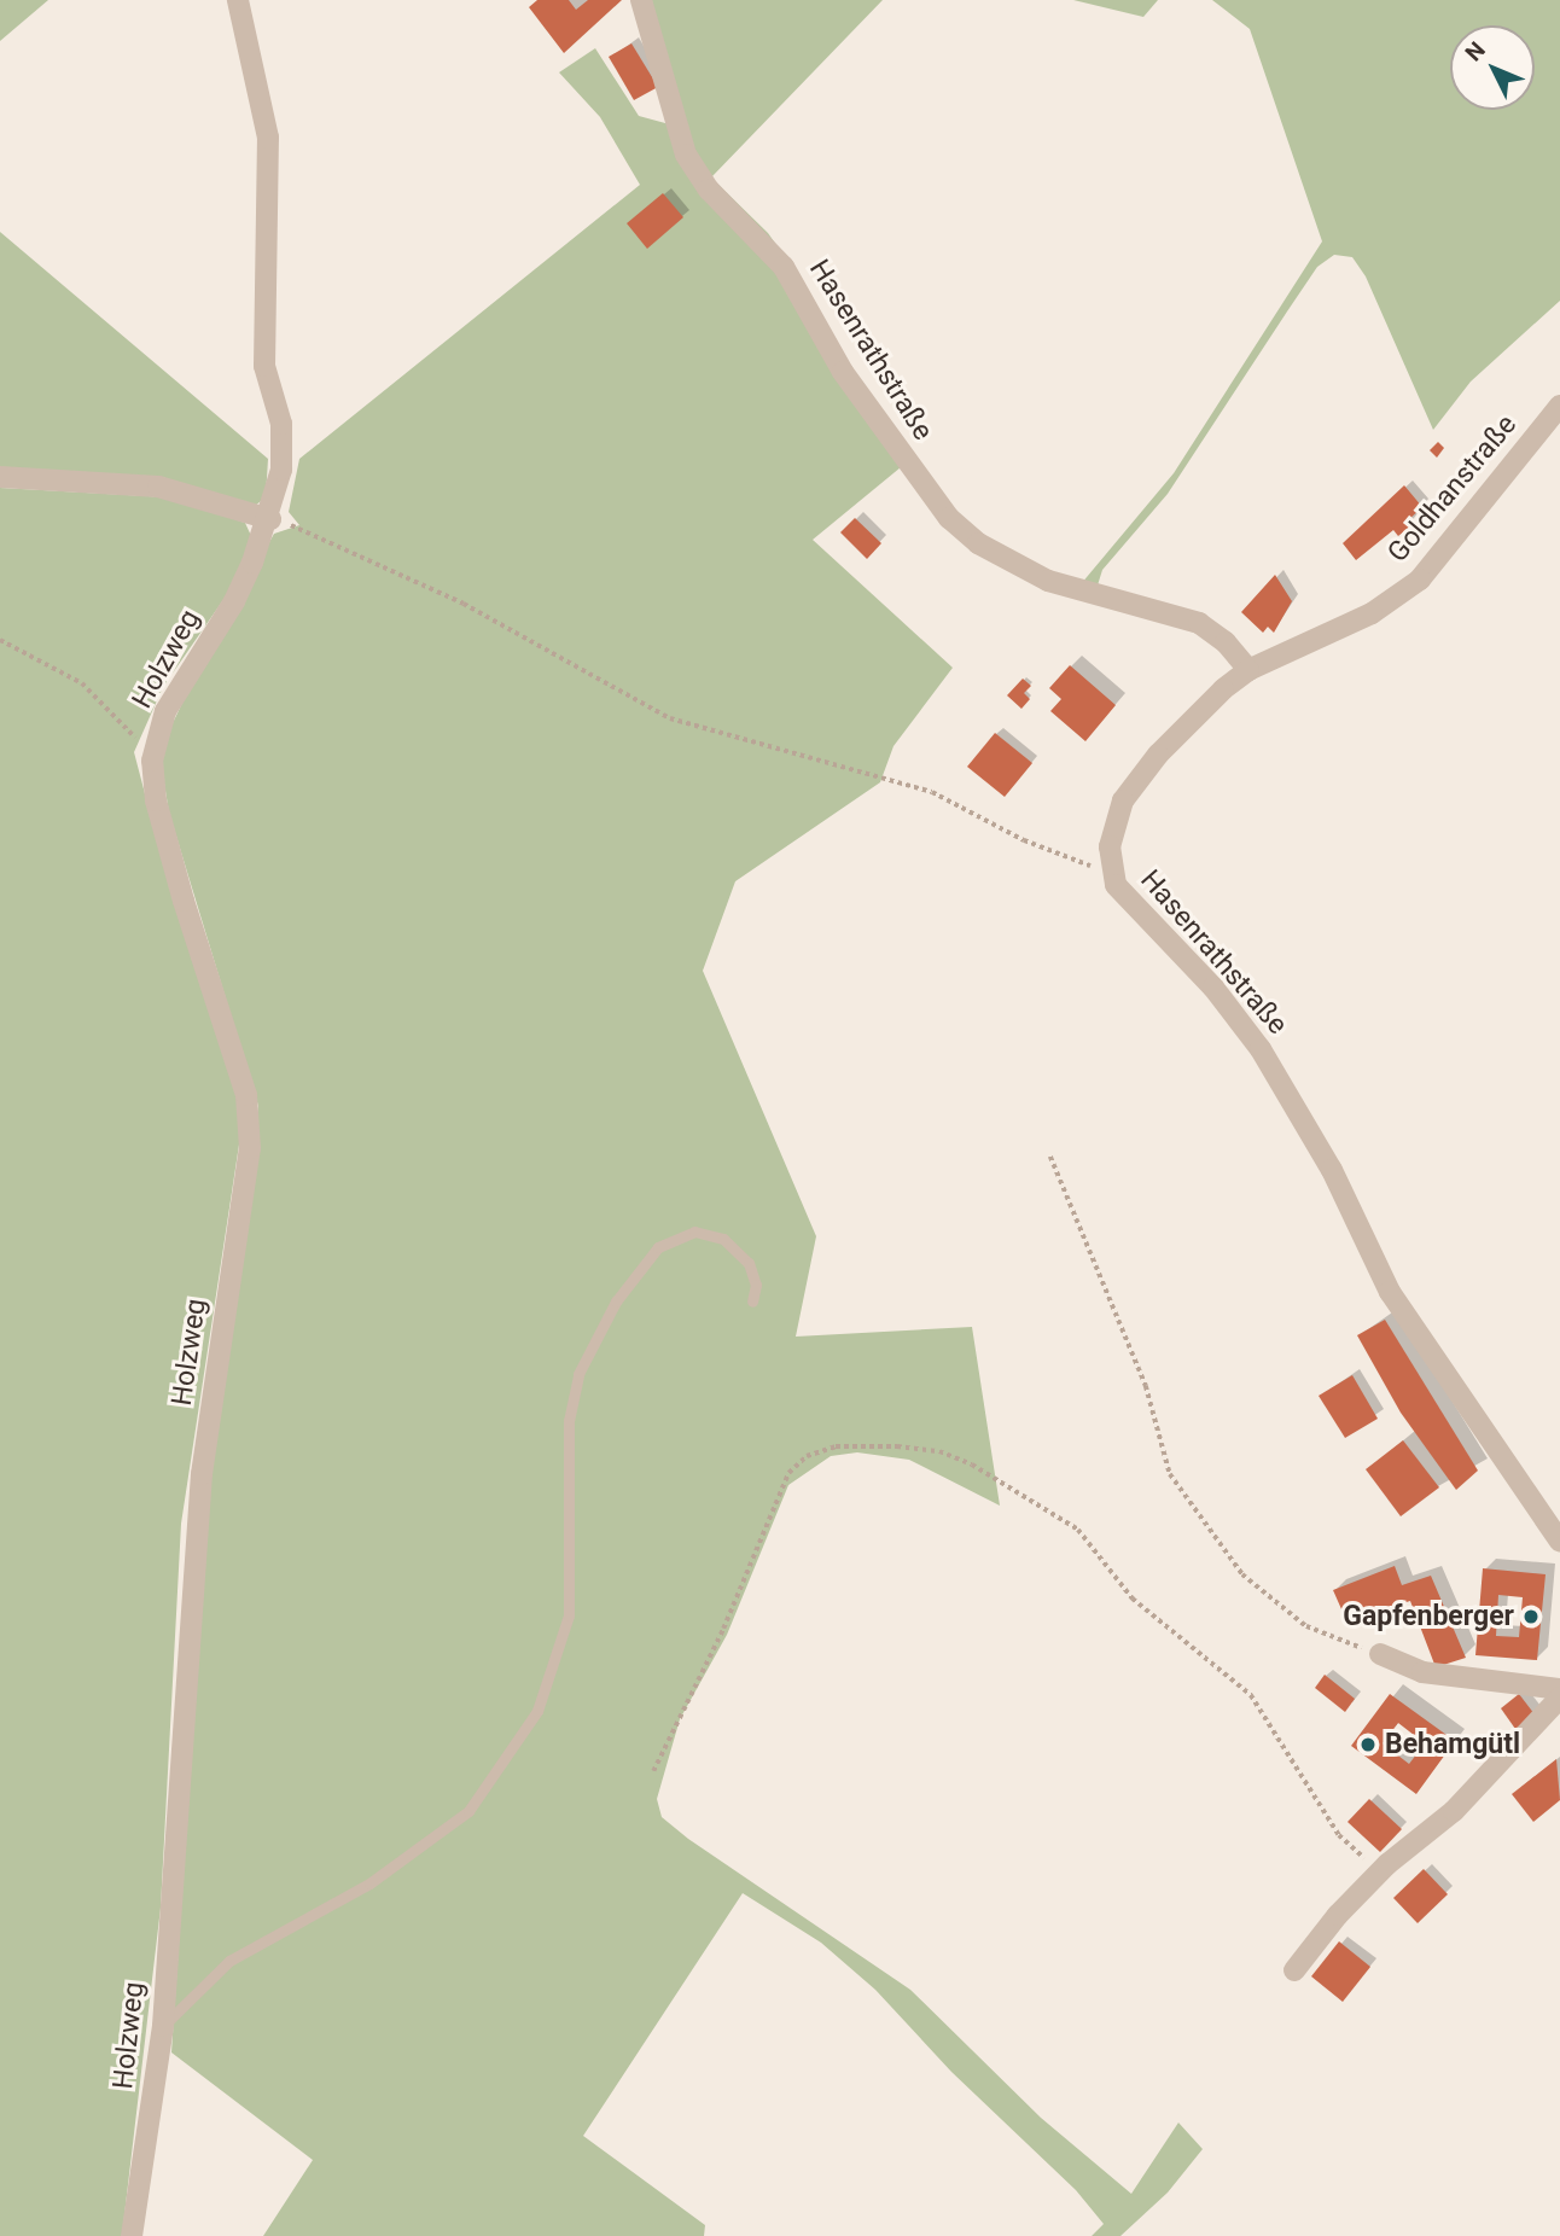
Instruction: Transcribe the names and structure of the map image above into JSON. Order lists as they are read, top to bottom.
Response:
{
  "streets": {
    "street": ["Hasenrathstraße", "Goldhanstraße", "Holzweg"]
  },
  "crossings": [
    ["Hasenrathstraße", "Goldhanstraße"]
  ],
  "places": ["Gapfenberger", "Behamgütl"],
  "north": "top left"
}
